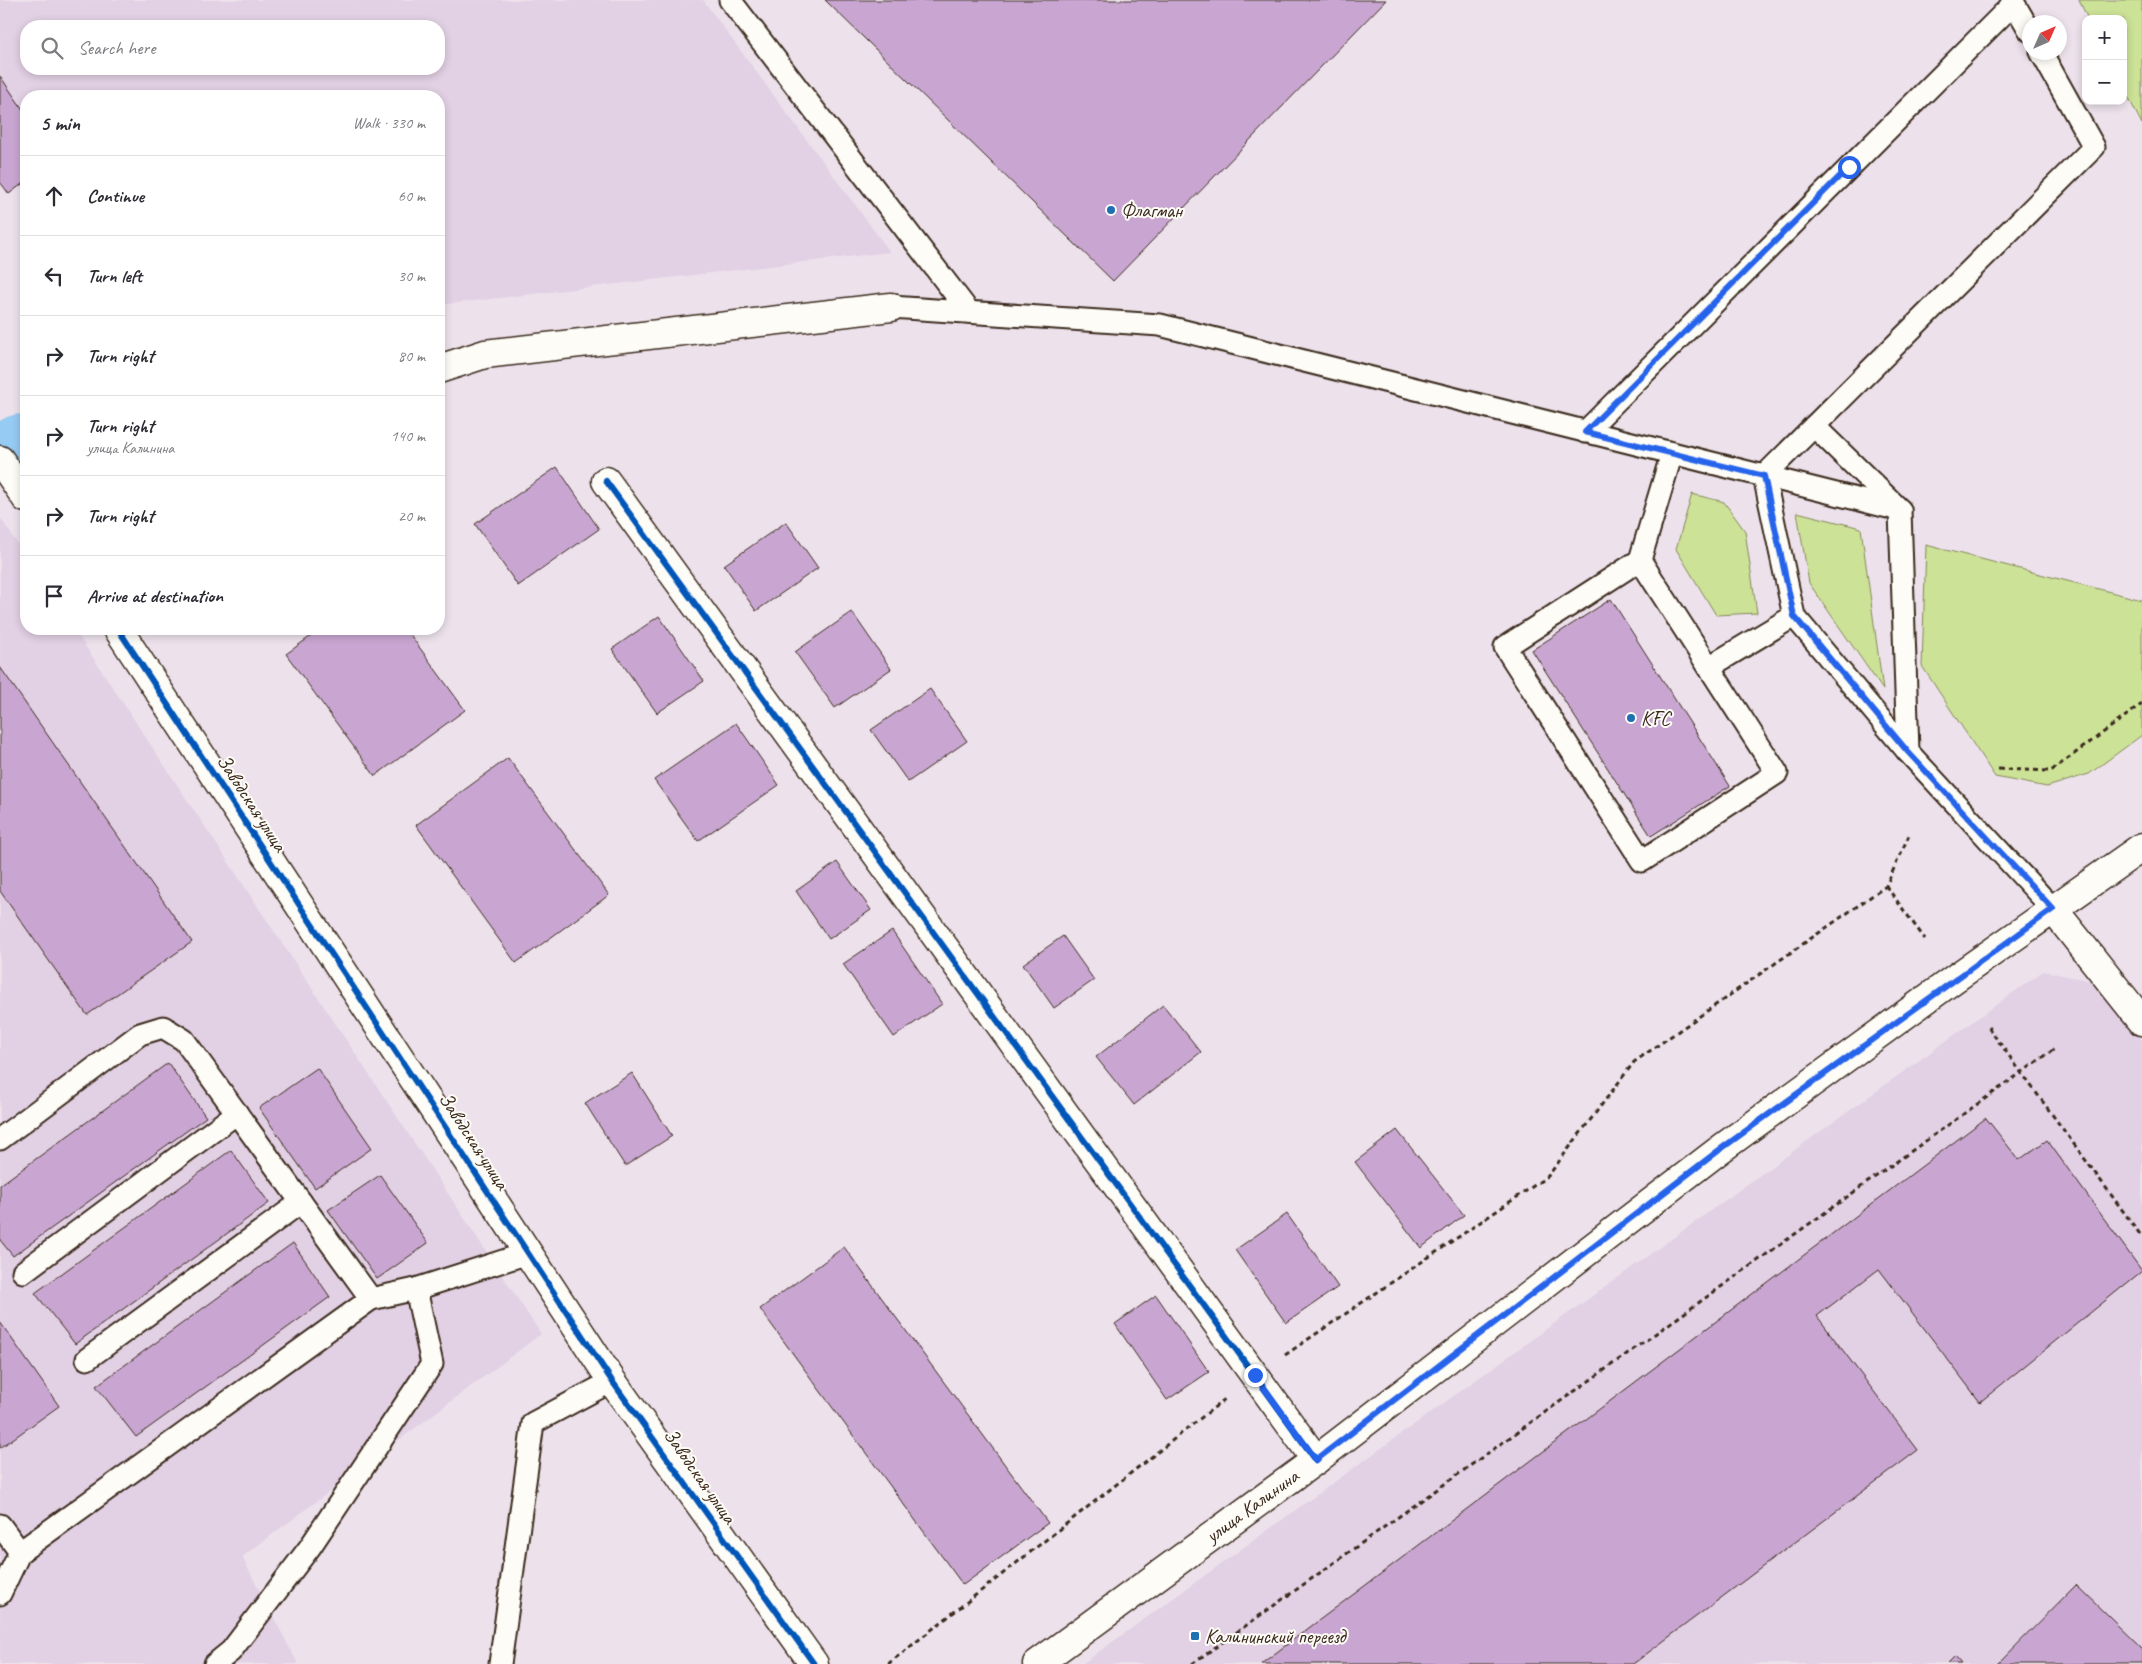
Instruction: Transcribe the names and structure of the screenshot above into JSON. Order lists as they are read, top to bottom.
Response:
{
  "streets": {
    "street": ["Заводская улица", "улица Калинина"]
  },
  "places": {
    "other": ["Флагман", "KFC"],
    "transit": ["Калининский переезд"]
  },
  "north": "top right",
  "page": {
    "map_buttons": ["+", "−"],
    "search": "Search here",
    "heading": ["5 min", "Walk · 330 m"],
    "list": [
      ["Continue", "60 m"],
      ["Turn left", "30 m"],
      ["Turn right", "80 m"],
      ["Turn right", "улица Калинина", "140 m"],
      ["Turn right", "20 m"],
      "Arrive at destination"
    ]
  }
}
